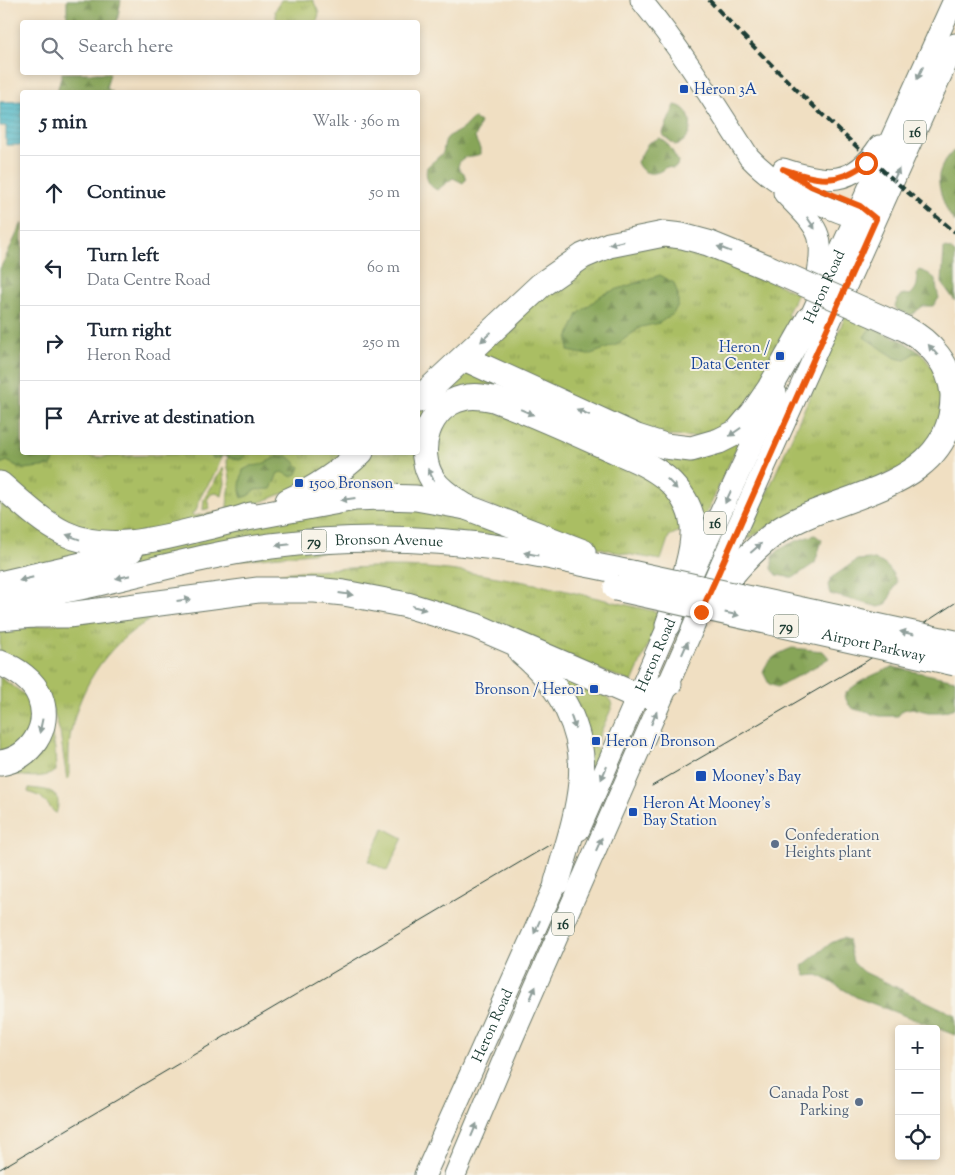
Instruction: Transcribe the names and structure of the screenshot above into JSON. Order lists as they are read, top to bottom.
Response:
{
  "streets": {
    "highway": ["79", "Bronson Avenue", "Airport Parkway"],
    "main road": ["16", "Heron Road"]
  },
  "crossings": [
    ["Bronson Avenue", "Airport Parkway"]
  ],
  "places": {
    "transit": [
      "Heron 3A",
      "Heron / Data Center",
      "1500 Bronson",
      "Bronson / Heron",
      "Heron / Bronson",
      "Mooney's Bay",
      "Heron At Mooney's Bay Station"
    ],
    "other": ["Confederation Heights plant", "Canada Post Parking"]
  },
  "page": {
    "search": "Search here",
    "heading": ["5 min", "Walk · 360 m"],
    "list": [
      ["Continue", "50 m"],
      ["Turn left", "Data Centre Road", "60 m"],
      ["Turn right", "Heron Road", "250 m"],
      "Arrive at destination"
    ],
    "map_buttons": ["+", "−"]
  }
}
